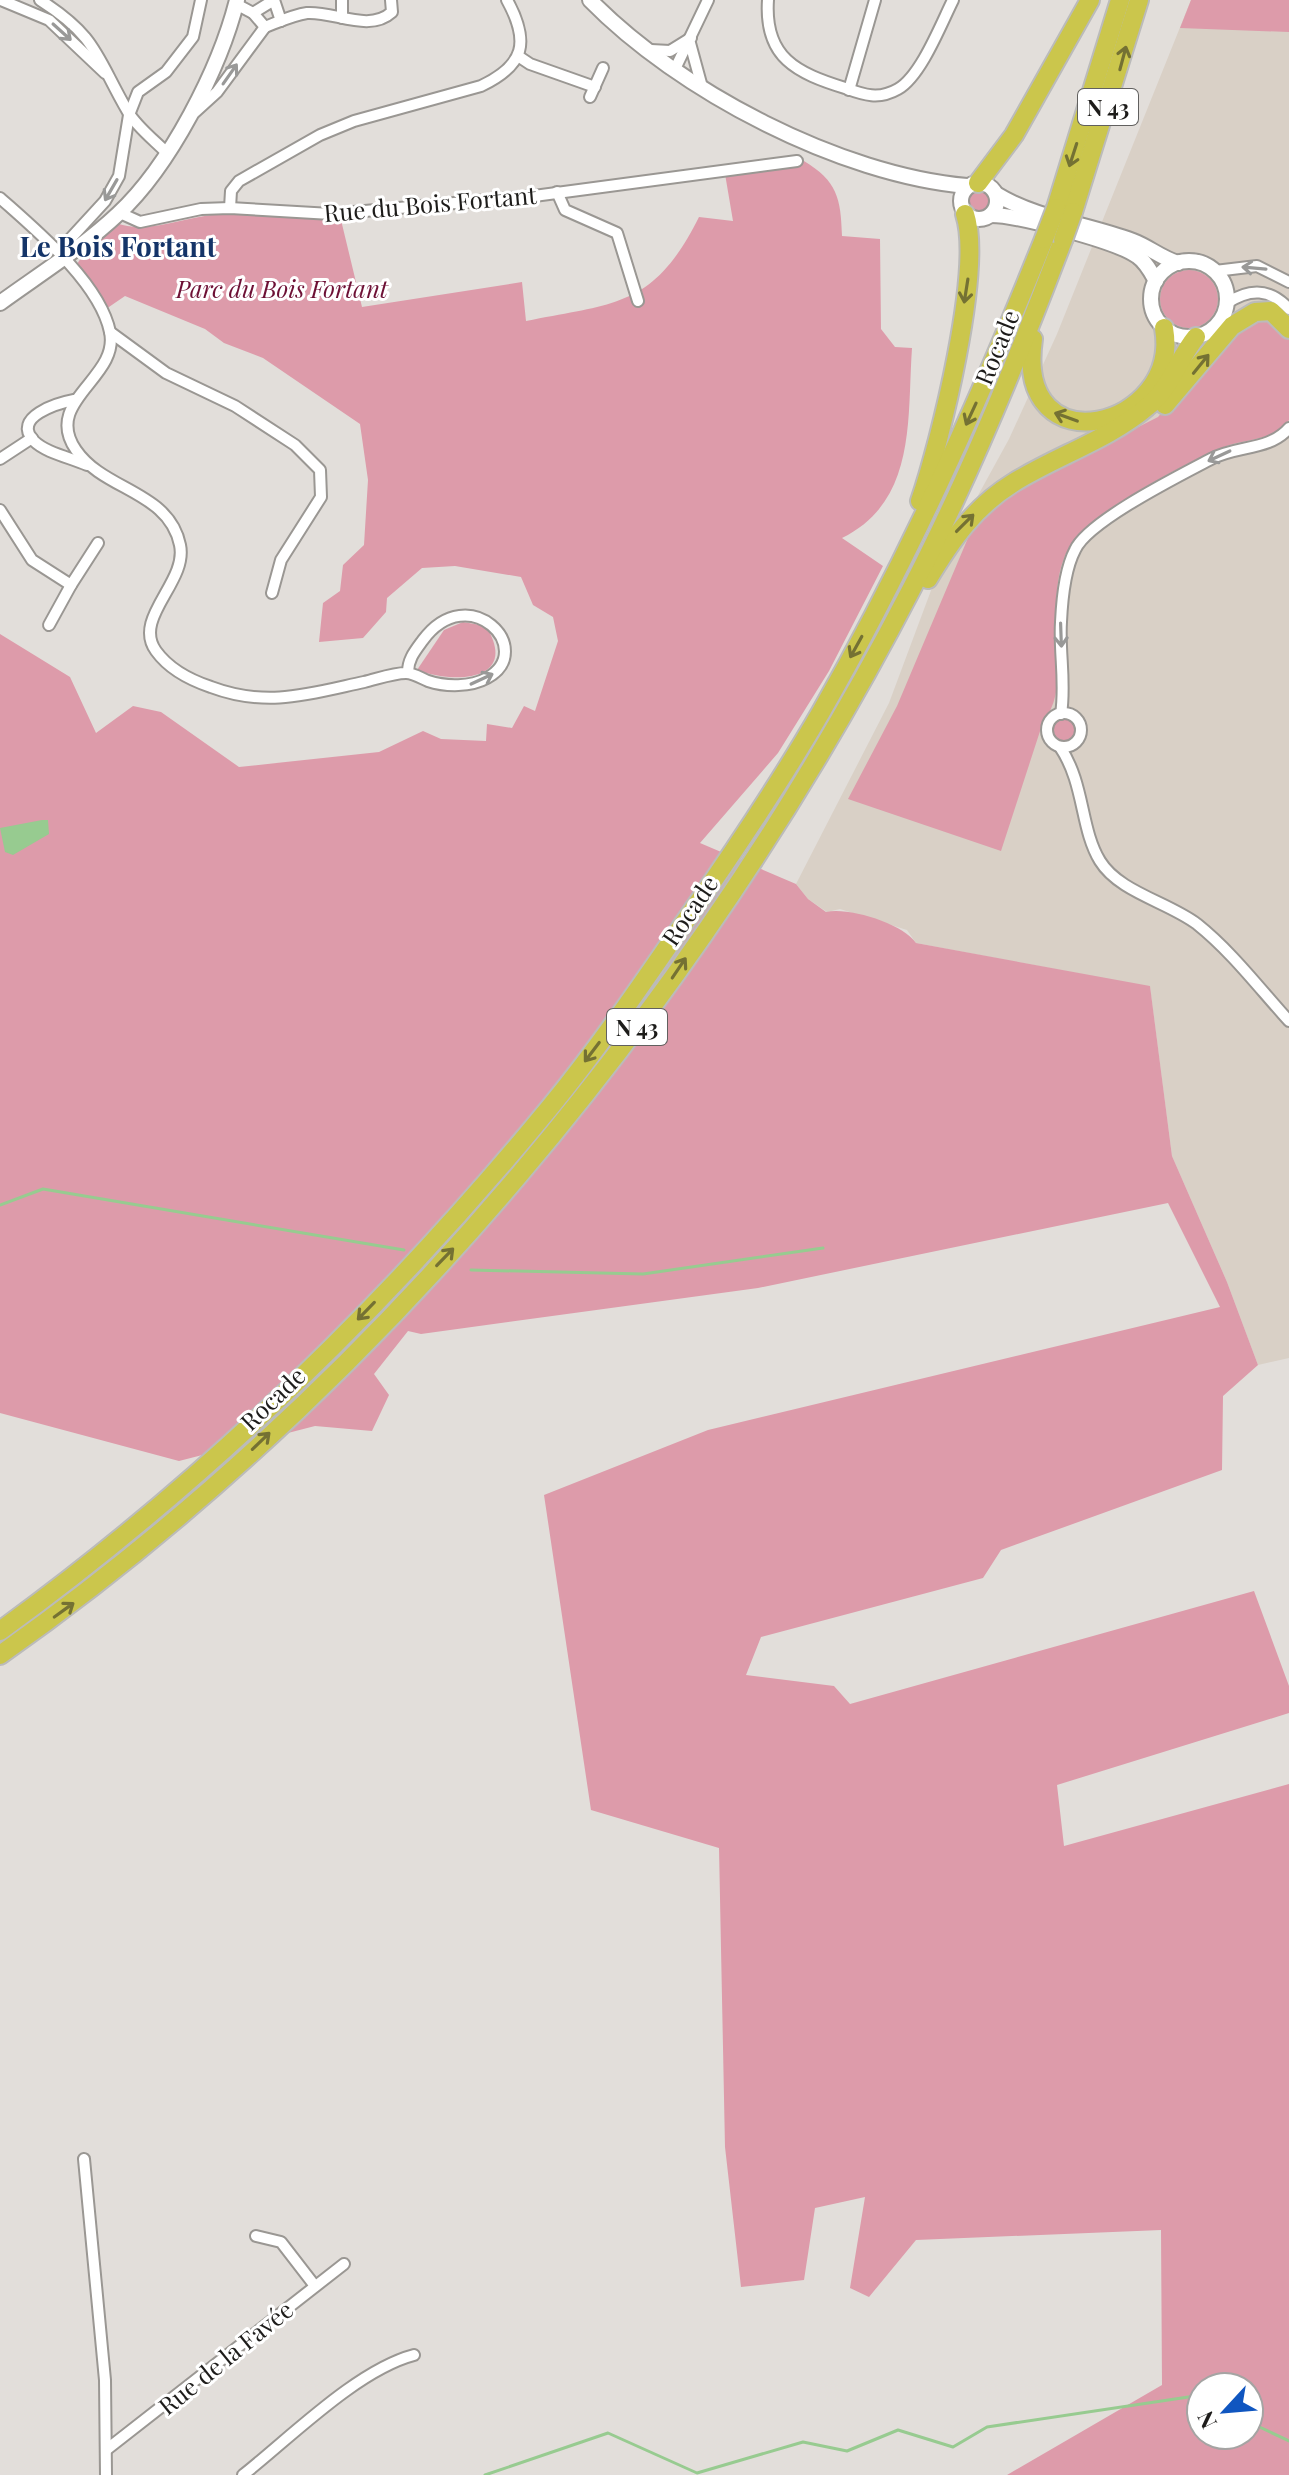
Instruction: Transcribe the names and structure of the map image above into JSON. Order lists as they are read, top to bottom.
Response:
{
  "streets": {
    "highway": ["N 43", "Rocade"],
    "street": ["Rue du Bois Fortant", "Rue de la Favée"]
  },
  "crossings": [
    ["N 43", "Rocade"]
  ],
  "districts": ["Le Bois Fortant"],
  "parks": ["Parc du Bois Fortant"],
  "north": "bottom left"
}
